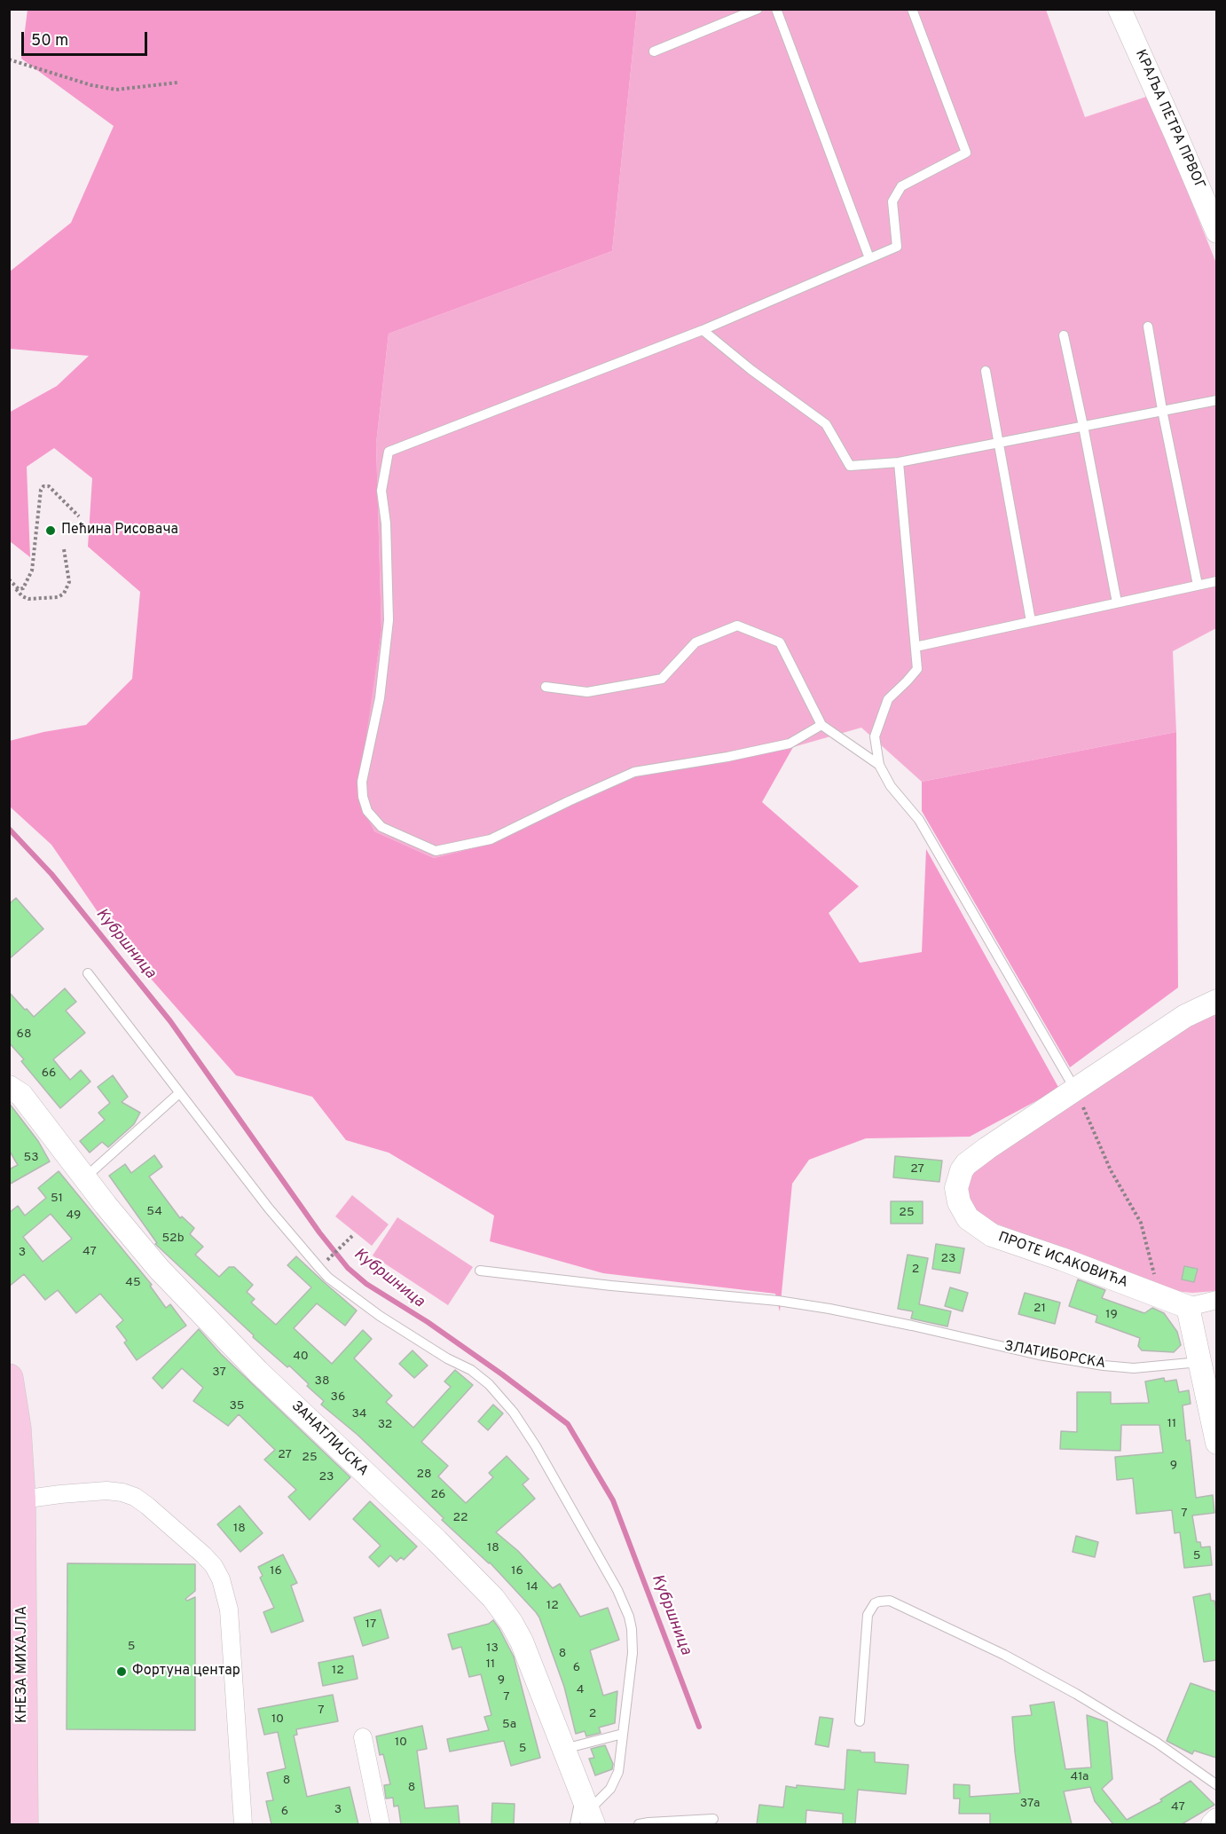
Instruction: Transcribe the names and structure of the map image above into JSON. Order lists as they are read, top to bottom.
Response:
{
  "streets": {
    "main road": ["КНЕЗА МИХАЈЛА"],
    "street": ["КРАЉА ПЕТРА ПРВОГ", "ПРОТЕ ИСАКОВИЋА", "ЗАНАТЛИЈСКА"],
    "lane": ["ЗЛАТИБОРСКА"]
  },
  "water": ["Кубршница"],
  "places": ["Пећина Рисовача", "Фортуна центар"],
  "house_numbers": [
    "68",
    "66",
    "53",
    "27",
    "51",
    "54",
    "25",
    "49",
    "52b",
    "47",
    "3",
    "23",
    "2",
    "45",
    "21",
    "19",
    "40",
    "37",
    "38",
    "36",
    "35",
    "34",
    "11",
    "32",
    "27",
    "25",
    "9",
    "28",
    "23",
    "26",
    "7",
    "22",
    "18",
    "18",
    "5",
    "16",
    "16",
    "14",
    "12",
    "17",
    "5",
    "13",
    "8",
    "11",
    "6",
    "12",
    "9",
    "4",
    "7",
    "7",
    "2",
    "10",
    "5a",
    "10",
    "5",
    "41a",
    "8",
    "8",
    "37a",
    "47",
    "3",
    "6"
  ],
  "scale_bar": "50 m"
}
